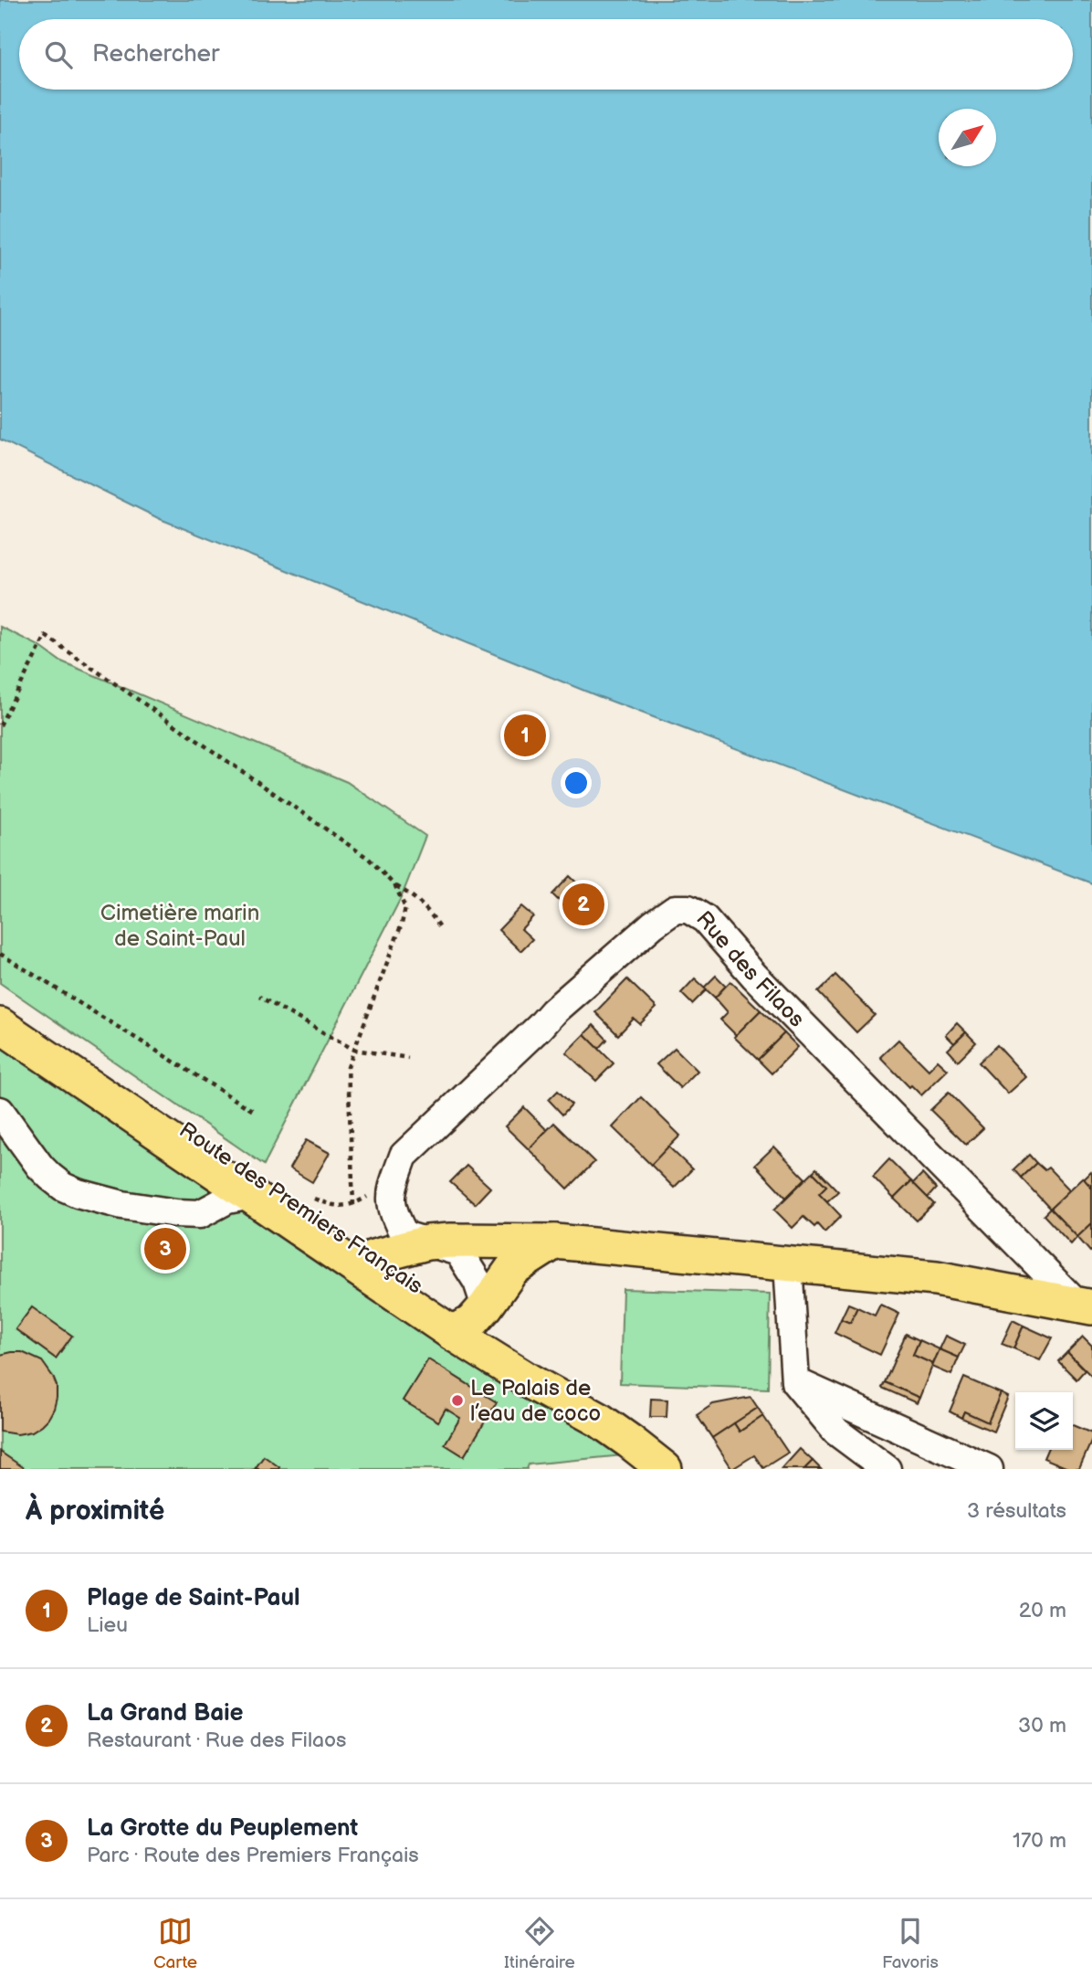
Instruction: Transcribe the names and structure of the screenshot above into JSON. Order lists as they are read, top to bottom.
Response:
{
  "streets": {
    "main road": ["Route des Premiers Français"],
    "street": ["Rue des Filaos"]
  },
  "parks": ["Cimetière marin de Saint-Paul"],
  "places": ["Le Palais de l’eau de coco"],
  "north": "top right",
  "page": {
    "search": "Rechercher",
    "pins": ["1", "2", "3"],
    "heading": ["À proximité", "3 résultats"],
    "list": [
      {
        "mark": "1",
        "name": "Plage de Saint-Paul",
        "note": "Lieu",
        "value": "20 m"
      },
      {
        "mark": "2",
        "name": "La Grand Baie",
        "note": "Restaurant · Rue des Filaos",
        "value": "30 m"
      },
      {
        "mark": "3",
        "name": "La Grotte du Peuplement",
        "note": "Parc · Route des Premiers Français",
        "value": "170 m"
      }
    ],
    "nav": ["Carte", "Itinéraire", "Favoris"]
  }
}
